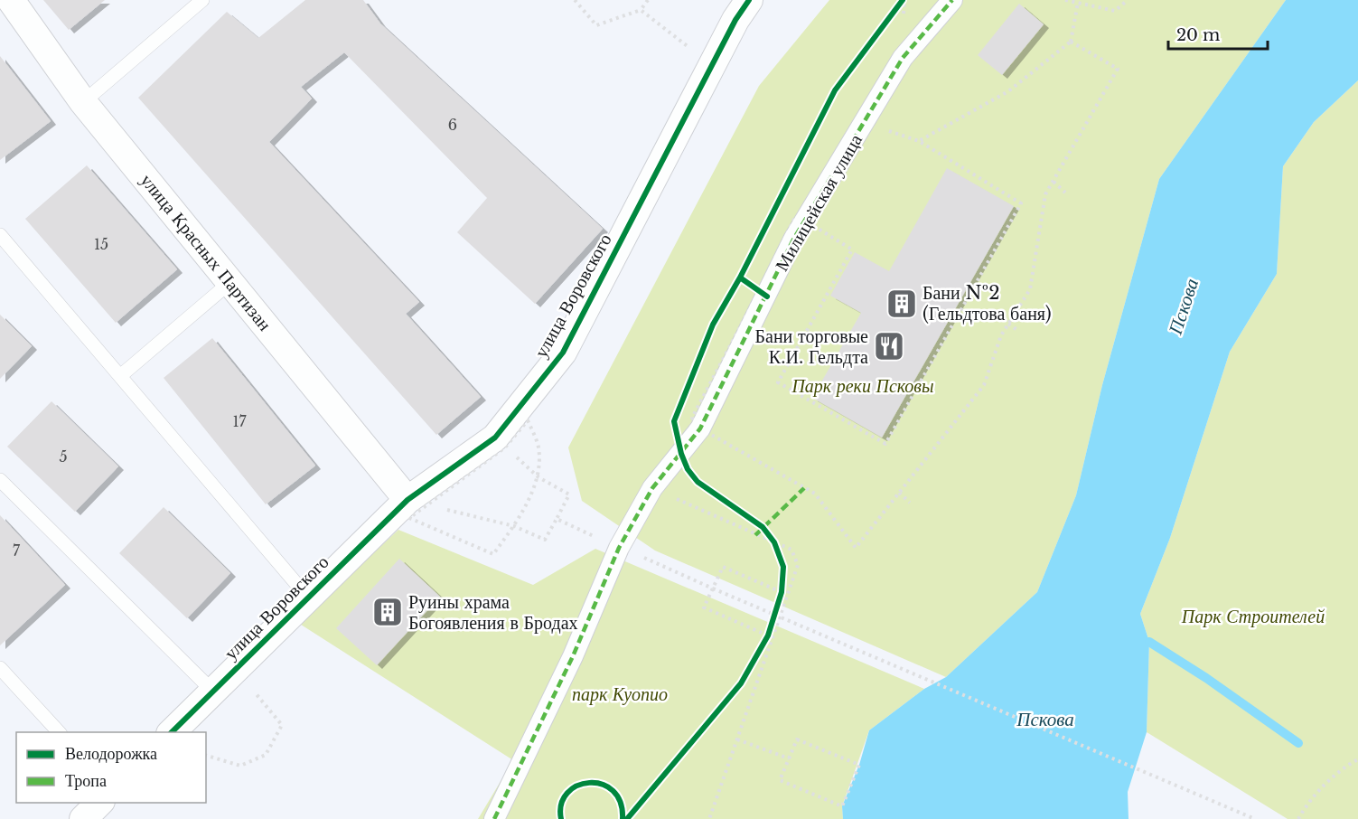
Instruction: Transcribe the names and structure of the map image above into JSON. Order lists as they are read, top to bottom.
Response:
{
  "streets": {
    "street": ["Милицейская улица", "улица Красных Партизан", "улица Воровского"]
  },
  "crossings": [
    ["улица Красных Партизан", "улица Воровского"]
  ],
  "water": ["Пскова"],
  "parks": ["Парк реки Псковы", "Парк Строителей", "парк Куопио"],
  "places": {
    "building": ["Бани №2 (Гельдтова баня)", "Руины храма Богоявления в Бродах"],
    "restaurant": ["Бани торговые К.И. Гельдта"]
  },
  "house_numbers": [
    "6",
    "15",
    "17",
    "5",
    "7"
  ],
  "legend": ["Велодорожка", "Тропа"],
  "scale_bar": "20 m"
}
